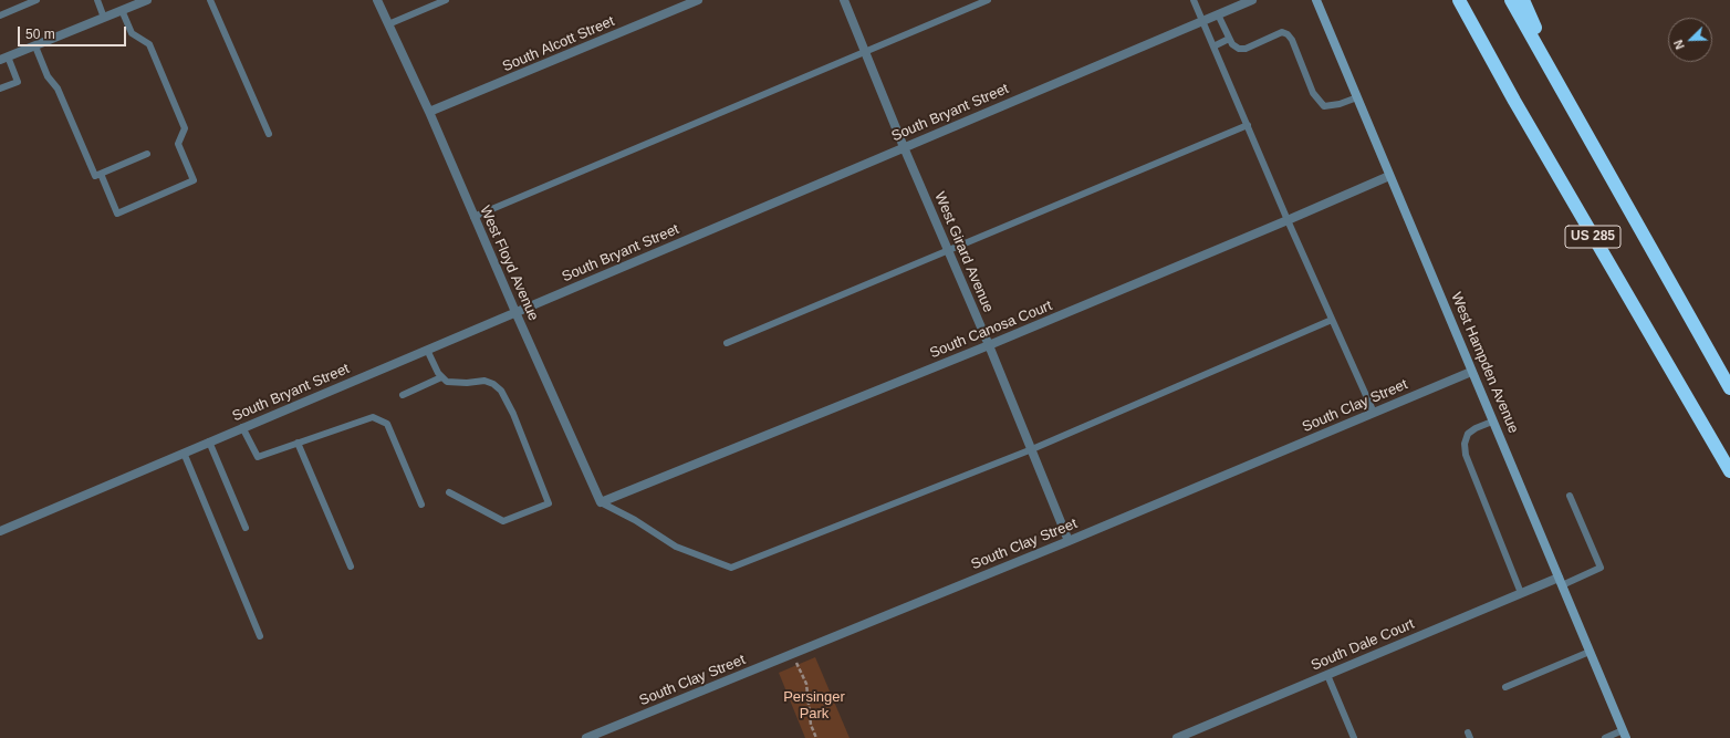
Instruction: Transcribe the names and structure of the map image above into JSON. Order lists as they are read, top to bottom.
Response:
{
  "streets": {
    "highway": ["US 285"],
    "street": [
      "South Alcott Street",
      "South Bryant Street",
      "West Girard Avenue",
      "West Floyd Avenue",
      "South Canosa Court",
      "West Hampden Avenue",
      "South Clay Street",
      "South Dale Court"
    ]
  },
  "crossings": [
    ["South Alcott Street", "West Floyd Avenue"],
    ["South Bryant Street", "West Girard Avenue"],
    ["South Bryant Street", "West Floyd Avenue"],
    ["West Girard Avenue", "South Canosa Court"],
    ["West Girard Avenue", "South Clay Street"],
    ["West Floyd Avenue", "South Canosa Court"],
    ["South Canosa Court", "West Hampden Avenue"],
    ["West Hampden Avenue", "South Clay Street"],
    ["West Hampden Avenue", "South Dale Court"]
  ],
  "parks": ["Persinger Park"],
  "scale_bar": "50 m",
  "north": "bottom left"
}
